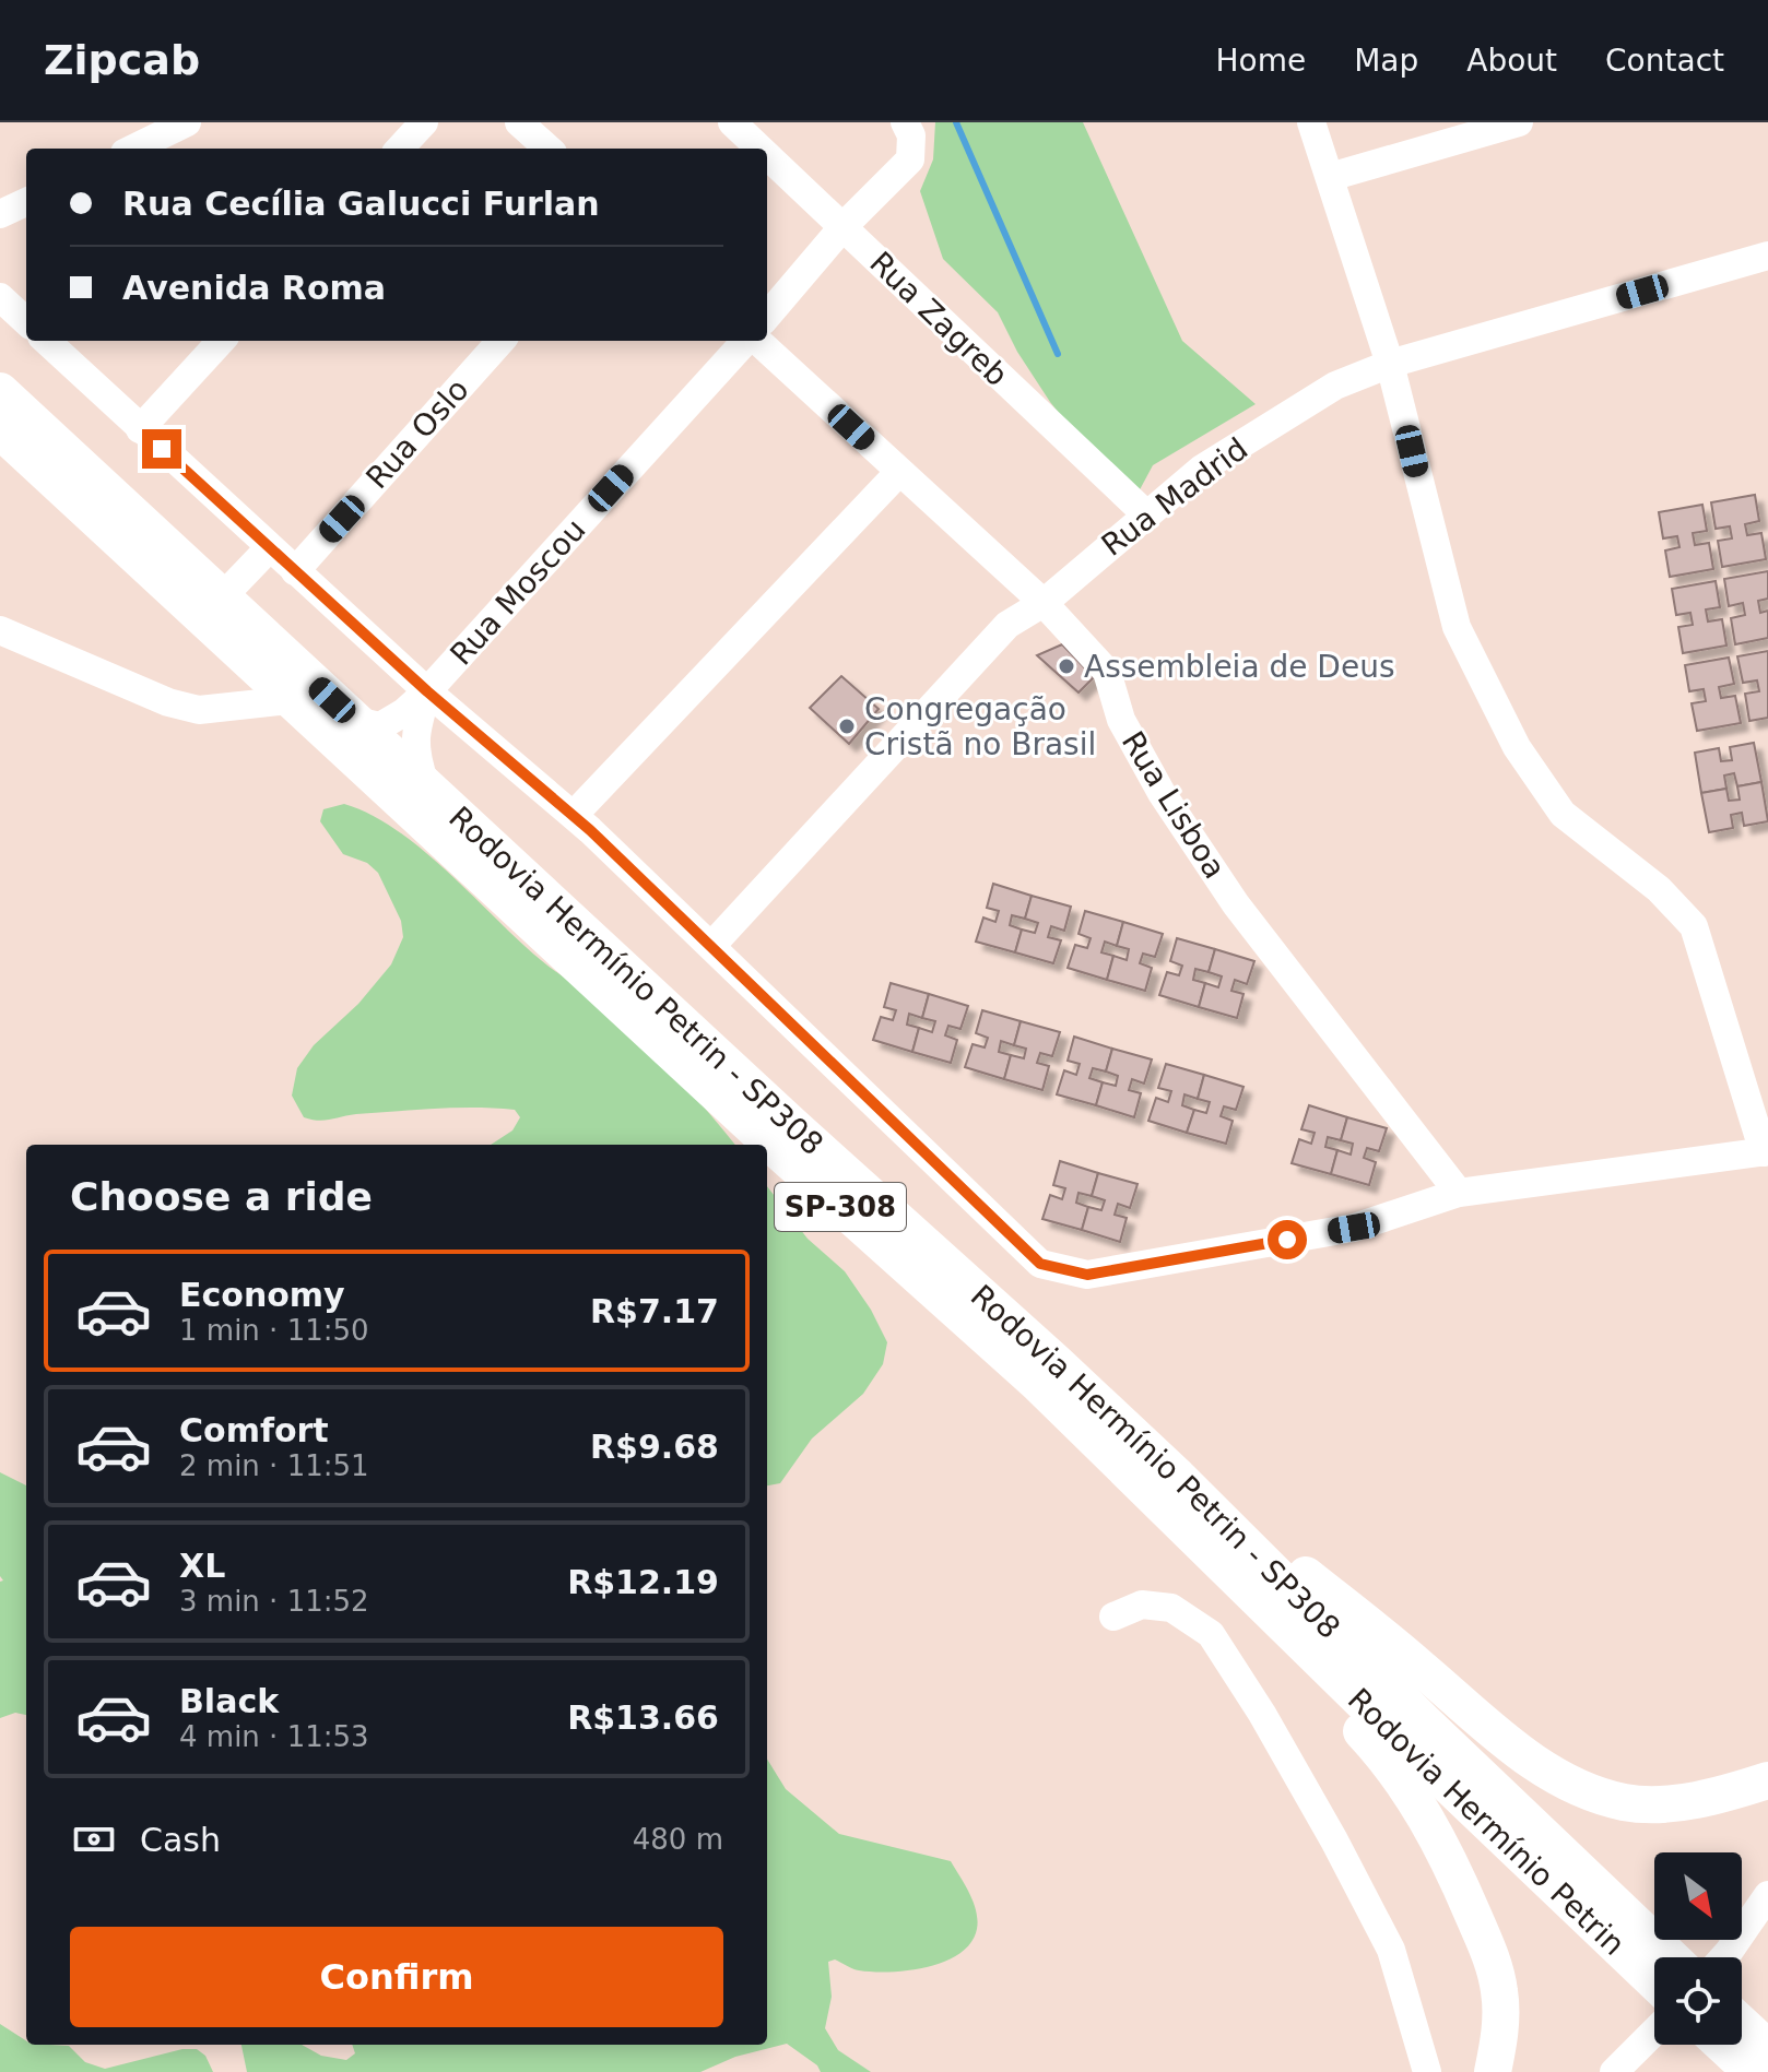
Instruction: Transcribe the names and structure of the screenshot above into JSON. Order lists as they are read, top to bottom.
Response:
{
  "streets": {
    "main road": ["Rodovia Hermínio Petrin - SP308", "SP-308", "Rodovia Hermínio Petrin"],
    "street": [
      "Rua Zagreb",
      "Rua Oslo",
      "Rua Madrid",
      "Rua Moscou",
      "Rua Lisboa"
    ]
  },
  "crossings": [
    ["Rua Zagreb", "Rua Madrid"],
    ["Rua Madrid", "Rua Lisboa"],
    ["Rua Moscou", "Rodovia Hermínio Petrin - SP308"]
  ],
  "places": ["Assembleia de Deus", "Congregação Cristã no Brasil"],
  "north": "bottom right",
  "page": {
    "header": "Zipcab",
    "nav": [
      "Home",
      "Map",
      "About",
      "Contact"
    ],
    "banner": ["Rua Cecília Galucci Furlan", "Avenida Roma"],
    "heading": "Choose a ride",
    "list": [
      {
        "name": "Economy",
        "note": "1 min · 11:50",
        "value": "R$7.17"
      },
      {
        "name": "Comfort",
        "note": "2 min · 11:51",
        "value": "R$9.68"
      },
      {
        "name": "XL",
        "note": "3 min · 11:52",
        "value": "R$12.19"
      },
      {
        "name": "Black",
        "note": "4 min · 11:53",
        "value": "R$13.66"
      }
    ],
    "pay": ["Cash", "480 m"],
    "buttons": "Confirm"
  }
}
